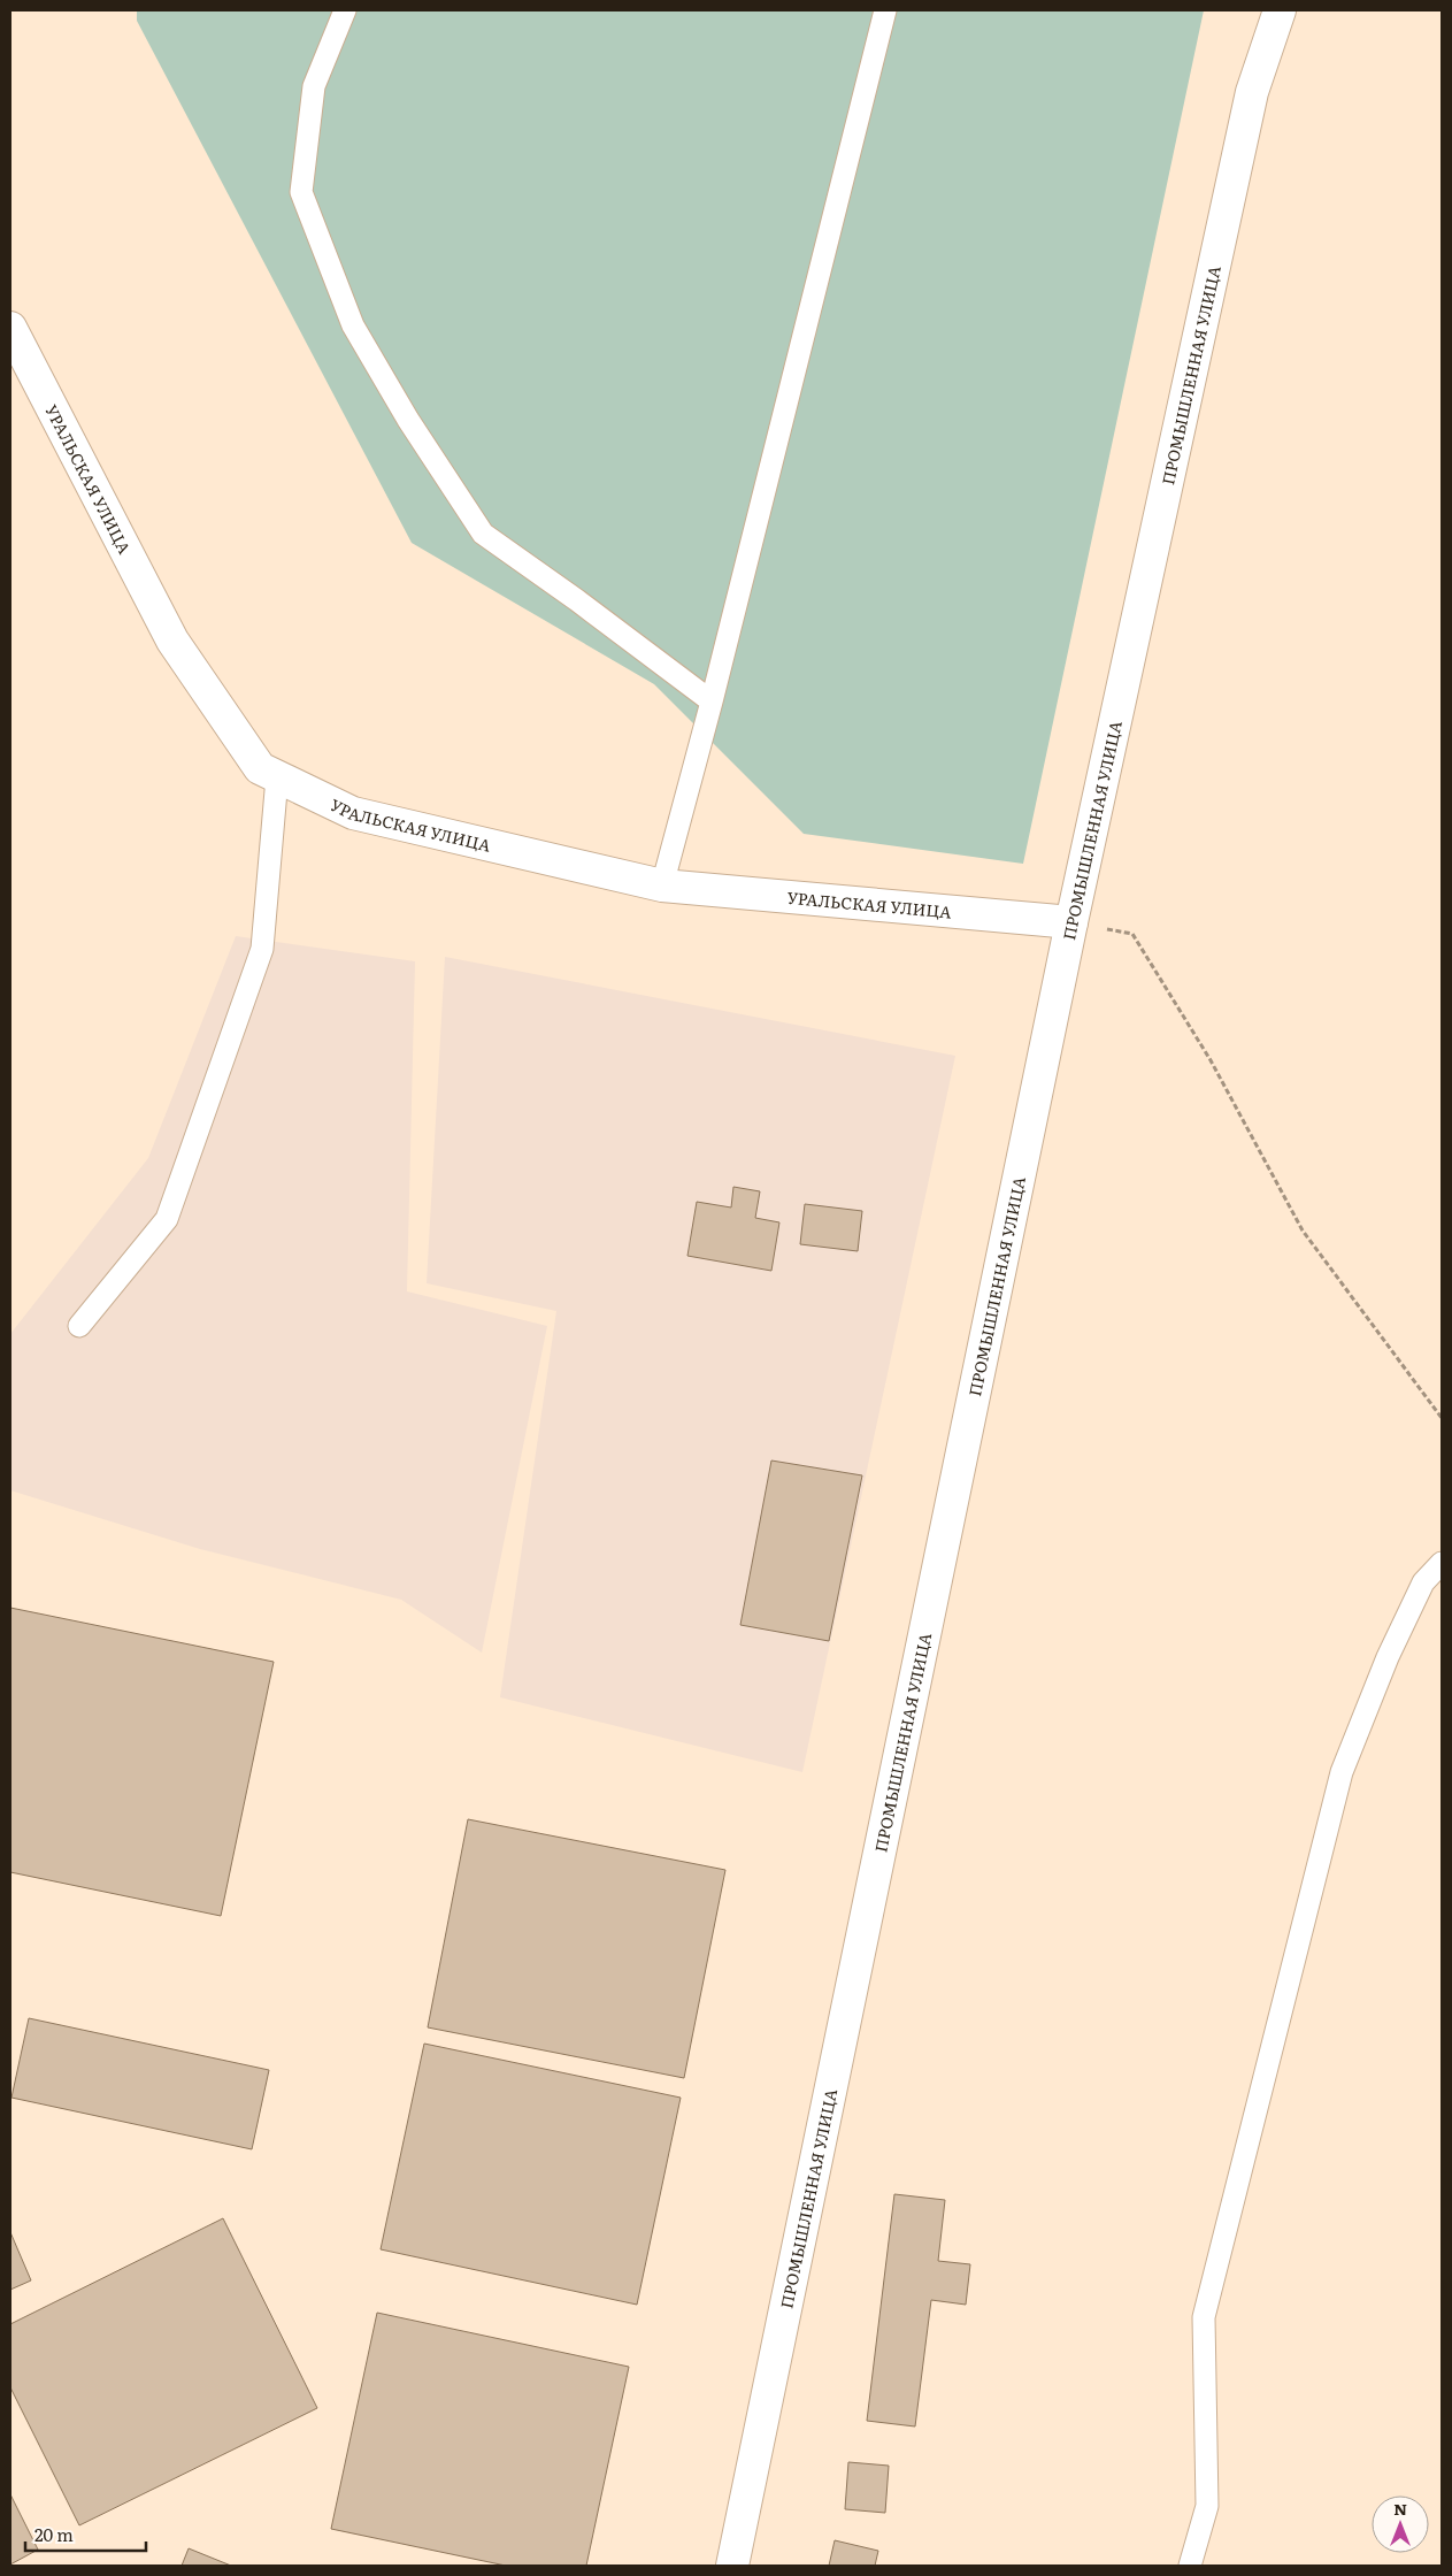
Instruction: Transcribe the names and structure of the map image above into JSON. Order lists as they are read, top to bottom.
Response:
{
  "streets": {
    "main road": ["ПРОМЫШЛЕННАЯ УЛИЦА", "УРАЛЬСКАЯ УЛИЦА"]
  },
  "crossings": [
    ["ПРОМЫШЛЕННАЯ УЛИЦА", "УРАЛЬСКАЯ УЛИЦА"]
  ],
  "scale_bar": "20 m",
  "north": "top"
}
